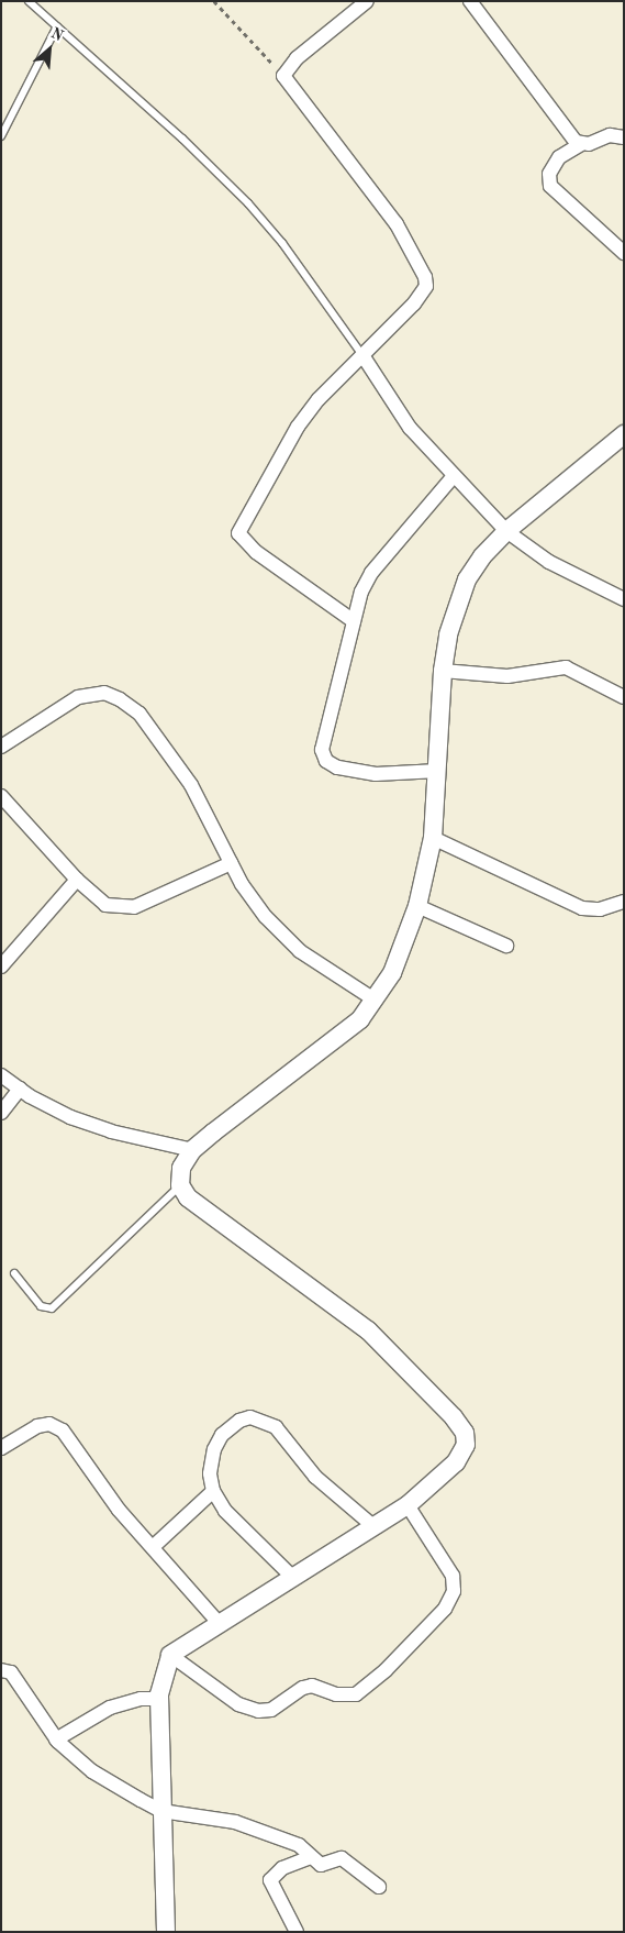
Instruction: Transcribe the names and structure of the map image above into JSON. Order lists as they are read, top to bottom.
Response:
{
  "north": "top right"
}
